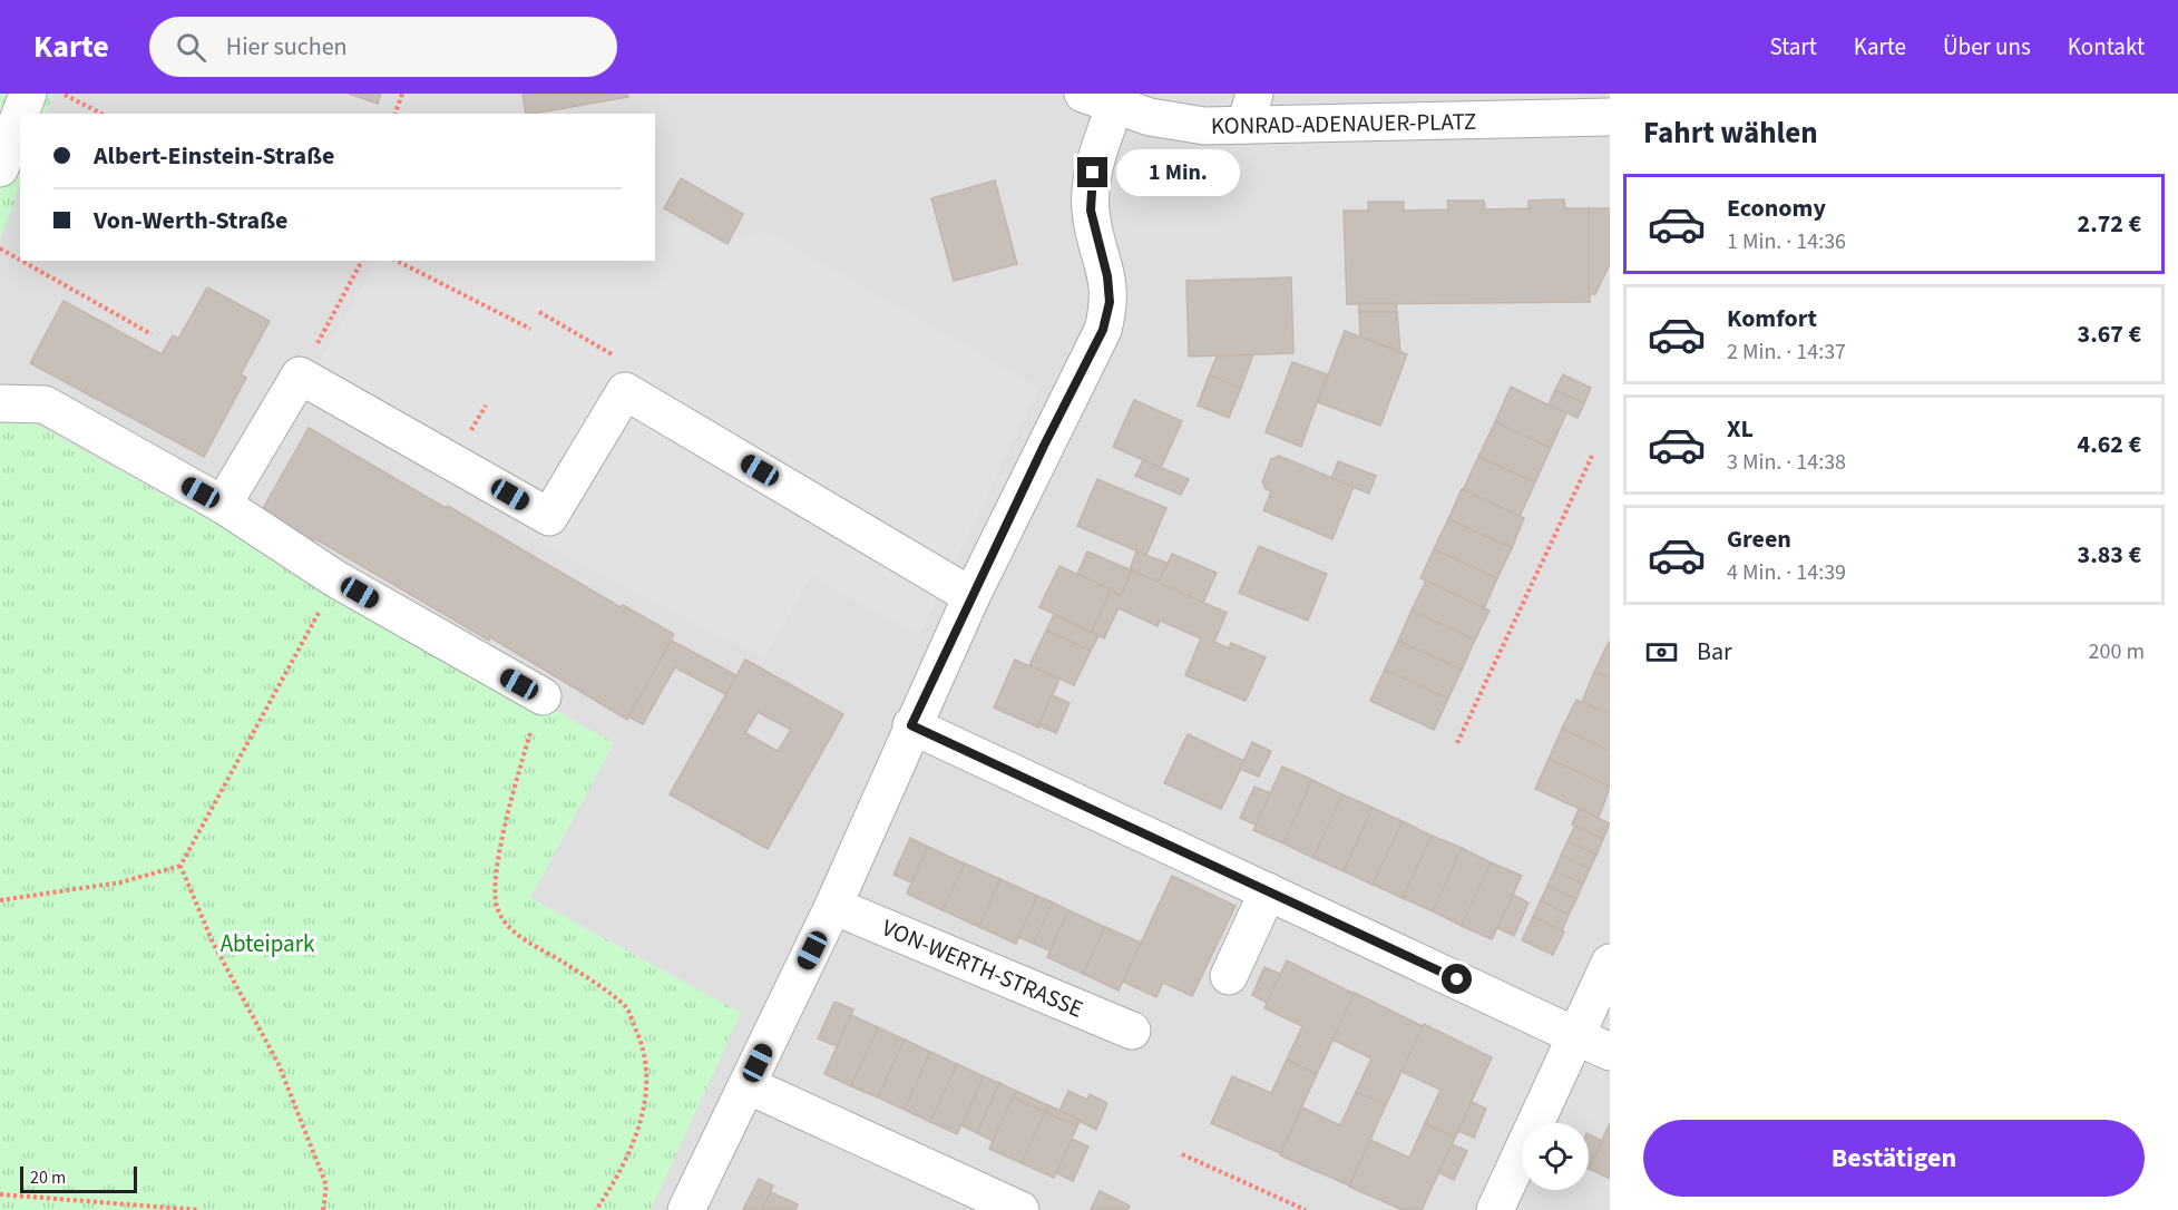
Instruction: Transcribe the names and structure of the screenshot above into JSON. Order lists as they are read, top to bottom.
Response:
{
  "streets": {
    "street": ["KONRAD-ADENAUER-PLATZ", "VON-WERTH-STRASSE"]
  },
  "parks": ["Abteipark"],
  "scale_bar": "20 m",
  "page": {
    "header": "Karte",
    "search": "Hier suchen",
    "nav": [
      "Start",
      "Karte",
      "Über uns",
      "Kontakt"
    ],
    "heading": "Fahrt wählen",
    "banner": ["Albert-Einstein-Straße", "Von-Werth-Straße"],
    "bubble": "1 Min.",
    "list": [
      {
        "name": "Economy",
        "note": "1 Min. · 14:36",
        "value": "2.72 €"
      },
      {
        "name": "Komfort",
        "note": "2 Min. · 14:37",
        "value": "3.67 €"
      },
      {
        "name": "XL",
        "note": "3 Min. · 14:38",
        "value": "4.62 €"
      },
      {
        "name": "Green",
        "note": "4 Min. · 14:39",
        "value": "3.83 €"
      }
    ],
    "pay": ["Bar", "200 m"],
    "buttons": "Bestätigen",
    "scale": "20 m"
  }
}
